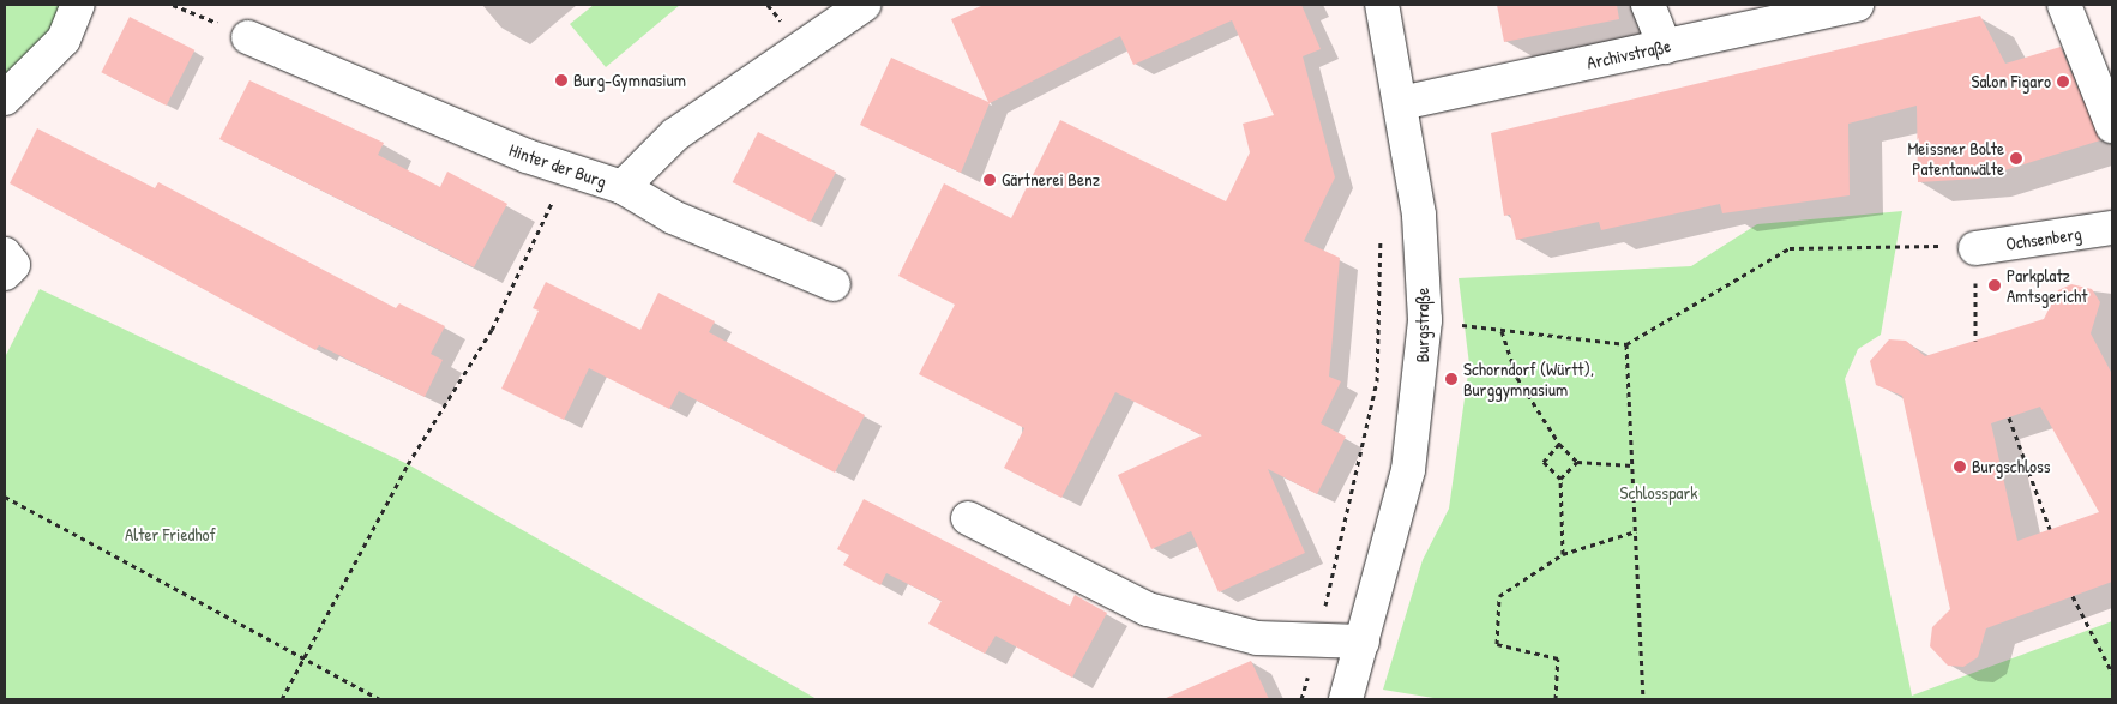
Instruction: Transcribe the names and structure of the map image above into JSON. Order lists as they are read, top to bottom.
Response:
{
  "streets": {
    "street": [
      "Archivstraße",
      "Hinter der Burg",
      "Ochsenberg",
      "Burgstraße"
    ]
  },
  "crossings": [
    ["Archivstraße", "Burgstraße"]
  ],
  "parks": ["Schlosspark", "Alter Friedhof"],
  "places": [
    "Burg-Gymnasium",
    "Salon Figaro",
    "Meissner Bolte Patentanwälte",
    "Gärtnerei Benz",
    "Parkplatz Amtsgericht",
    "Schorndorf (Württ), Burggymnasium",
    "Burgschloss"
  ]
}
